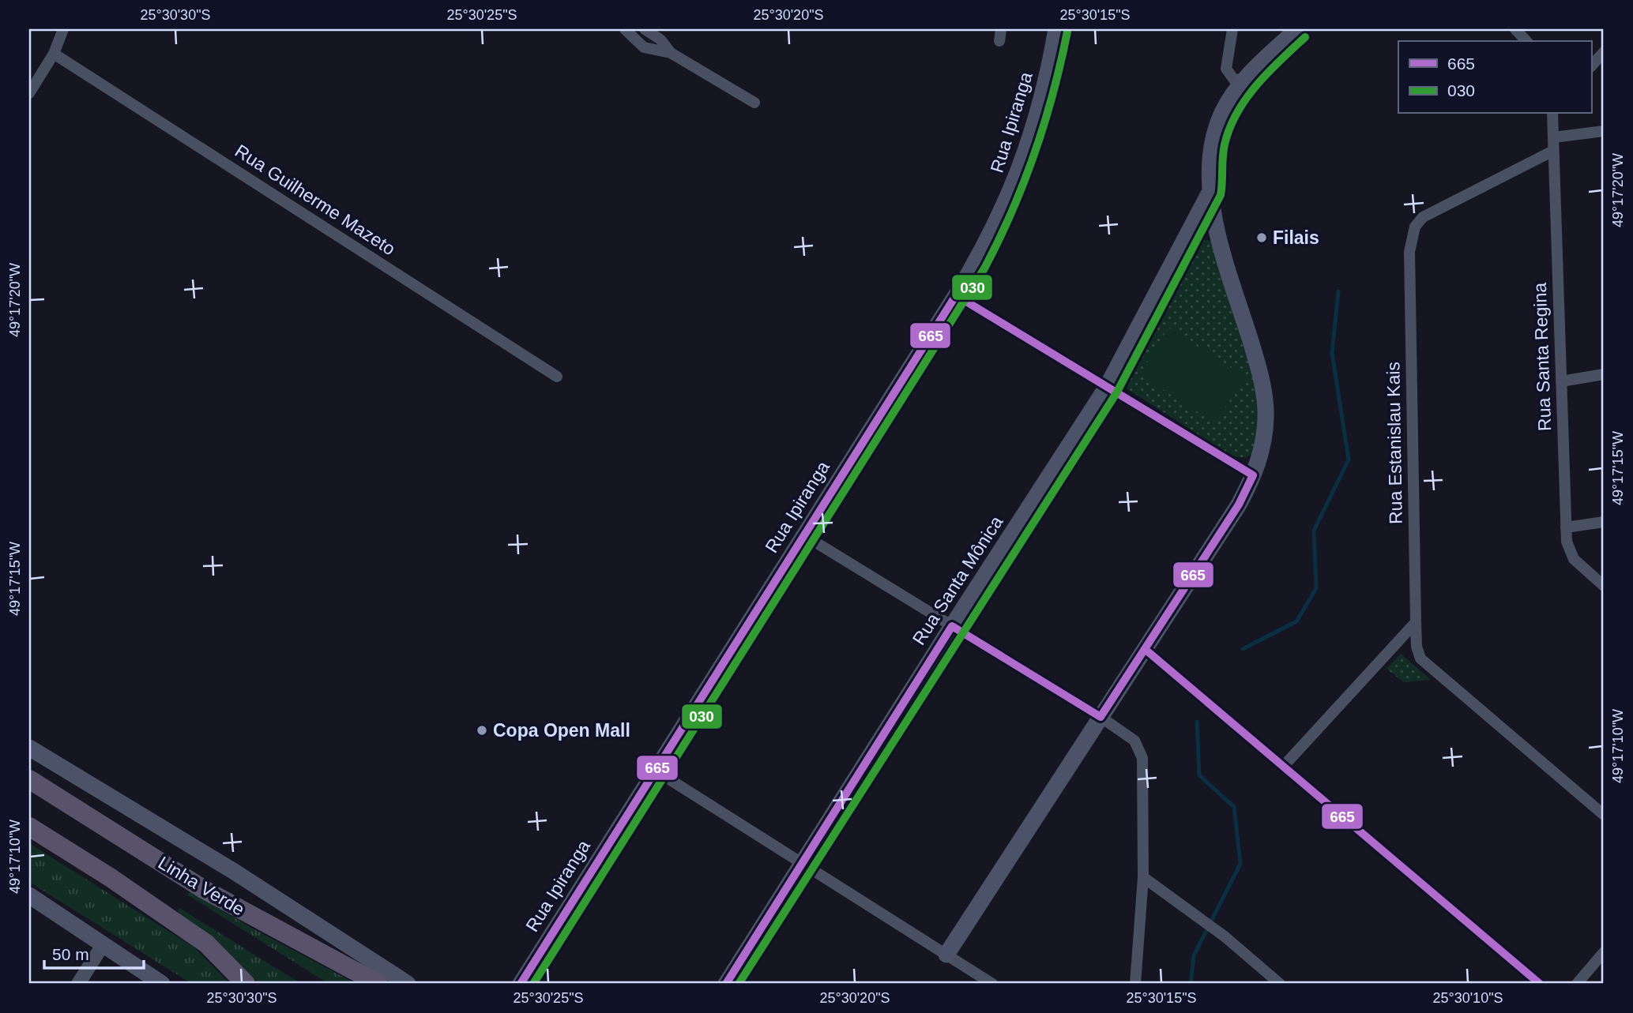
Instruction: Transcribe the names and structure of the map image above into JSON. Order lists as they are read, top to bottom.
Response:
{
  "streets": {
    "highway": ["Linha Verde"],
    "main road": ["Rua Ipiranga", "Rua Santa Mônica"],
    "street": ["Rua Guilherme Mazeto", "Rua Santa Regina", "Rua Estanislau Kais"]
  },
  "crossings": [
    ["Rua Santa Regina", "Rua Estanislau Kais"]
  ],
  "places": ["Filais", "Copa Open Mall"],
  "lines": ["transit line 030", "transit line 665"],
  "legend": ["665", "030"],
  "scale_bar": "50 m",
  "coordinates": [
    "25°30'30\"S",
    "25°30'25\"S",
    "25°30'20\"S",
    "25°30'15\"S",
    "49°17'20\"W",
    "49°17'15\"W",
    "49°17'10\"W",
    "25°30'10\"S"
  ]
}
